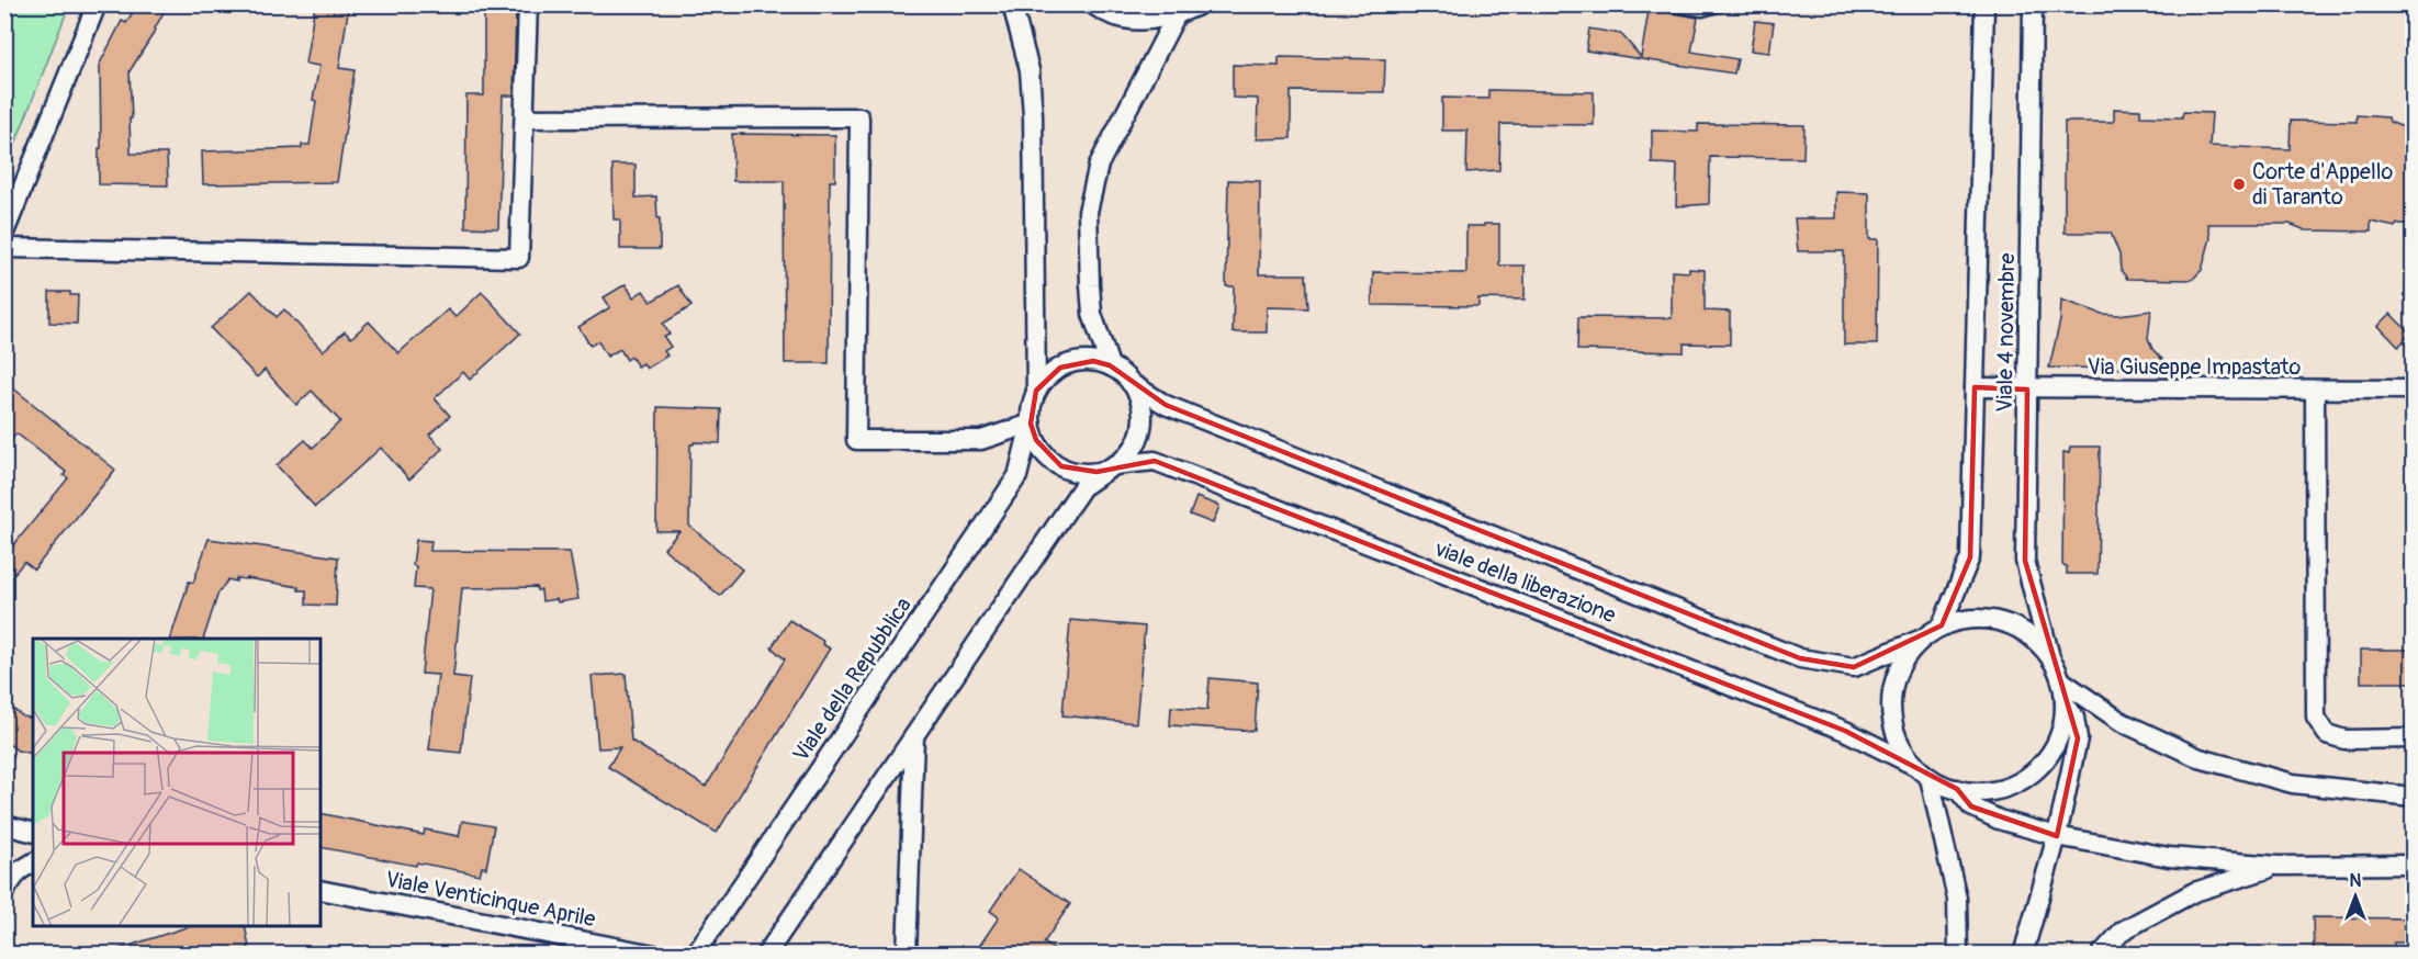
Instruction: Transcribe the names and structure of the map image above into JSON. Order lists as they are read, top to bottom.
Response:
{
  "streets": {
    "street": [
      "Viale 4 novembre",
      "Via Giuseppe Impastato",
      "viale della liberazione",
      "Viale della Repubblica",
      "Viale Venticinque Aprile"
    ]
  },
  "crossings": [
    ["Viale 4 novembre", "Via Giuseppe Impastato"],
    ["Viale 4 novembre", "viale della liberazione"],
    ["viale della liberazione", "Viale della Repubblica"]
  ],
  "places": ["Corte d'Appello di Taranto"],
  "north": "top"
}
